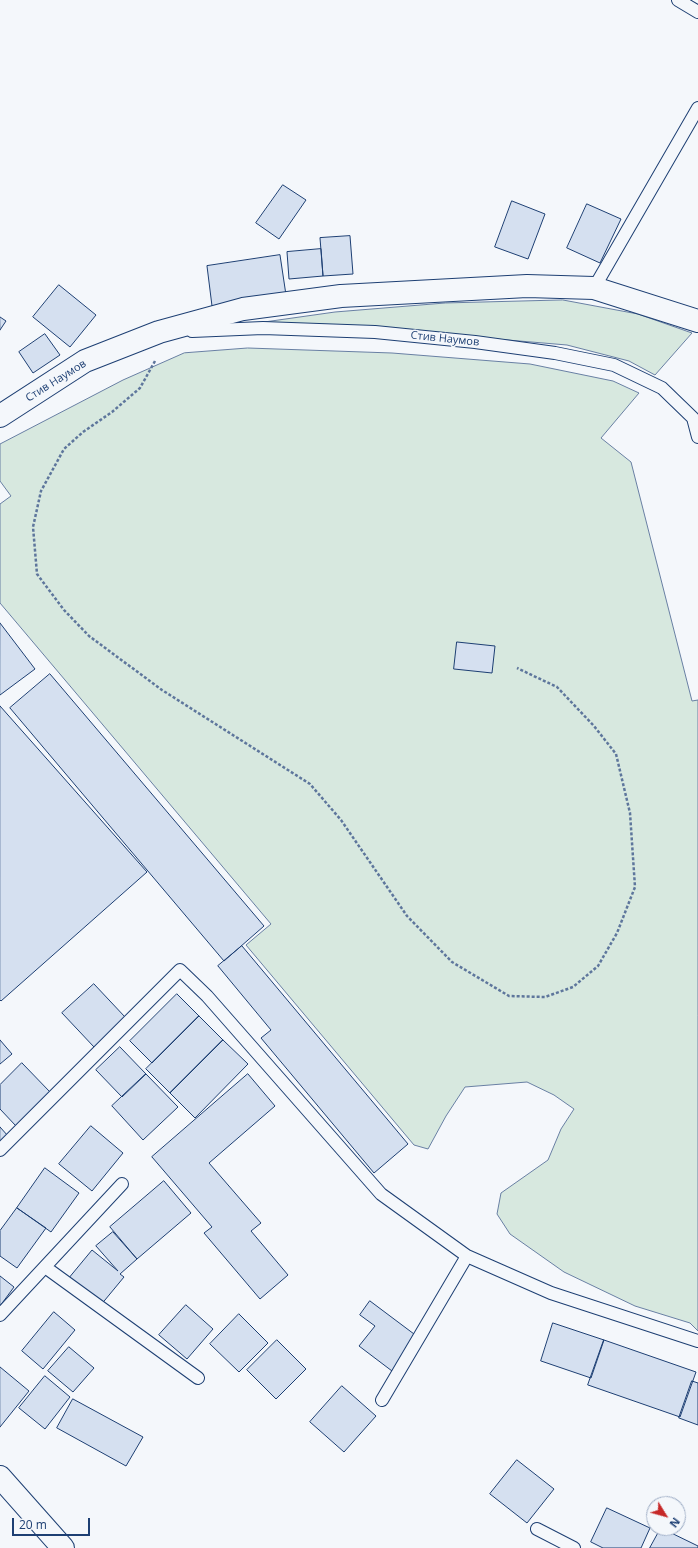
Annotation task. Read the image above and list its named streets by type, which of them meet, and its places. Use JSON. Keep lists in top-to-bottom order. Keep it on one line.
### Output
{"streets":{"street":["Стив Наумов"]},"scale_bar":"20 m","north":"bottom right"}
